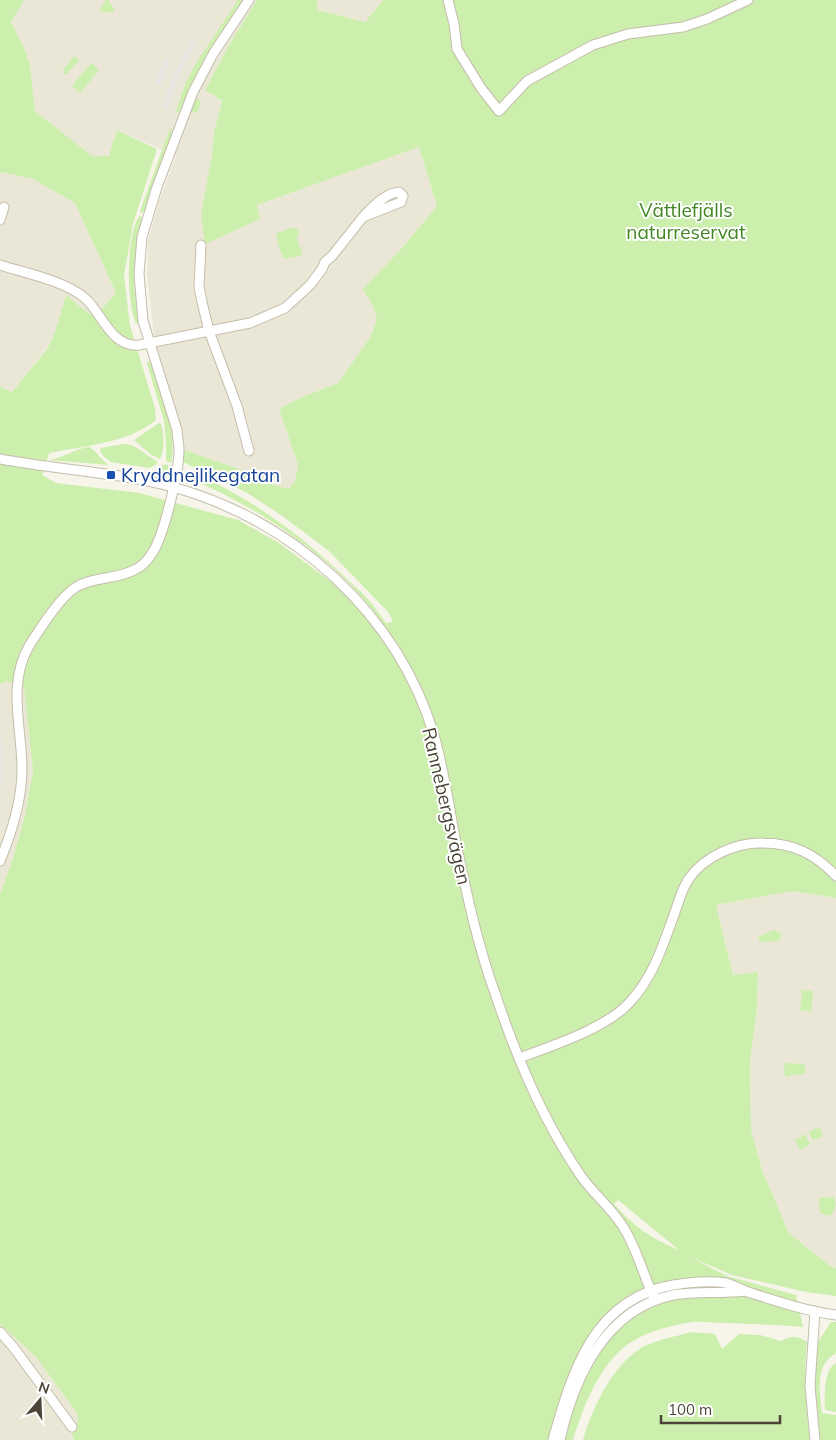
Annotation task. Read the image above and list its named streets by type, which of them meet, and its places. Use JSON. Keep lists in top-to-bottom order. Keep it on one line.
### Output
{"streets":{"street":["Rannebergsvägen"]},"parks":["Vättlefjälls naturreservat"],"places":{"transit":["Kryddnejlikegatan"]},"scale_bar":"100 m","north":"top"}
